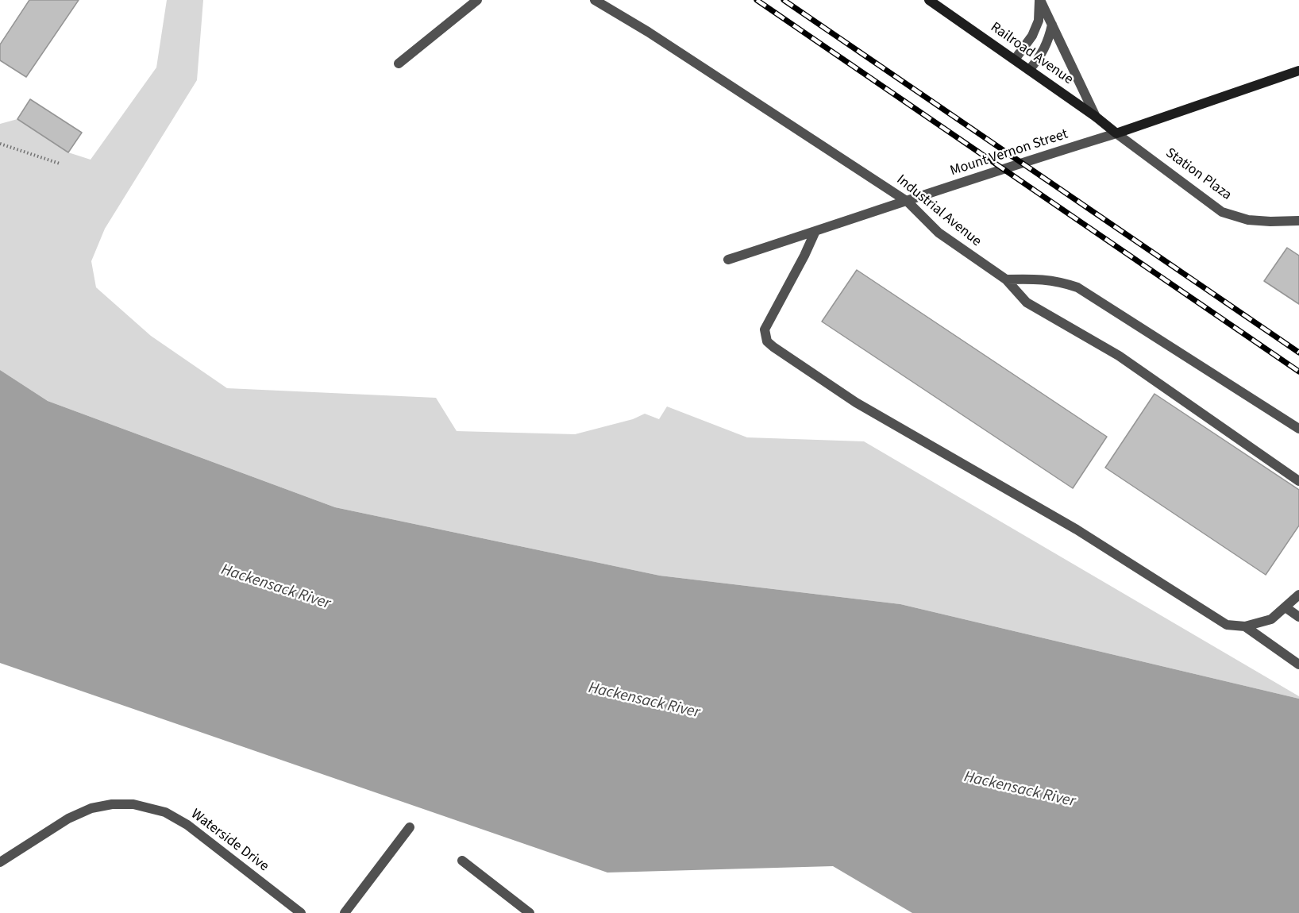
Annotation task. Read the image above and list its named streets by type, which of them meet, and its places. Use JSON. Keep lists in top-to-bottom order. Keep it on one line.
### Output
{"streets":{"main road":["Railroad Avenue","Mount Vernon Street"],"street":["Station Plaza","Industrial Avenue","Waterside Drive"]},"crossings":[["Railroad Avenue","Mount Vernon Street"],["Railroad Avenue","Station Plaza"],["Mount Vernon Street","Station Plaza"],["Mount Vernon Street","Industrial Avenue"]],"water":["Hackensack River"]}
